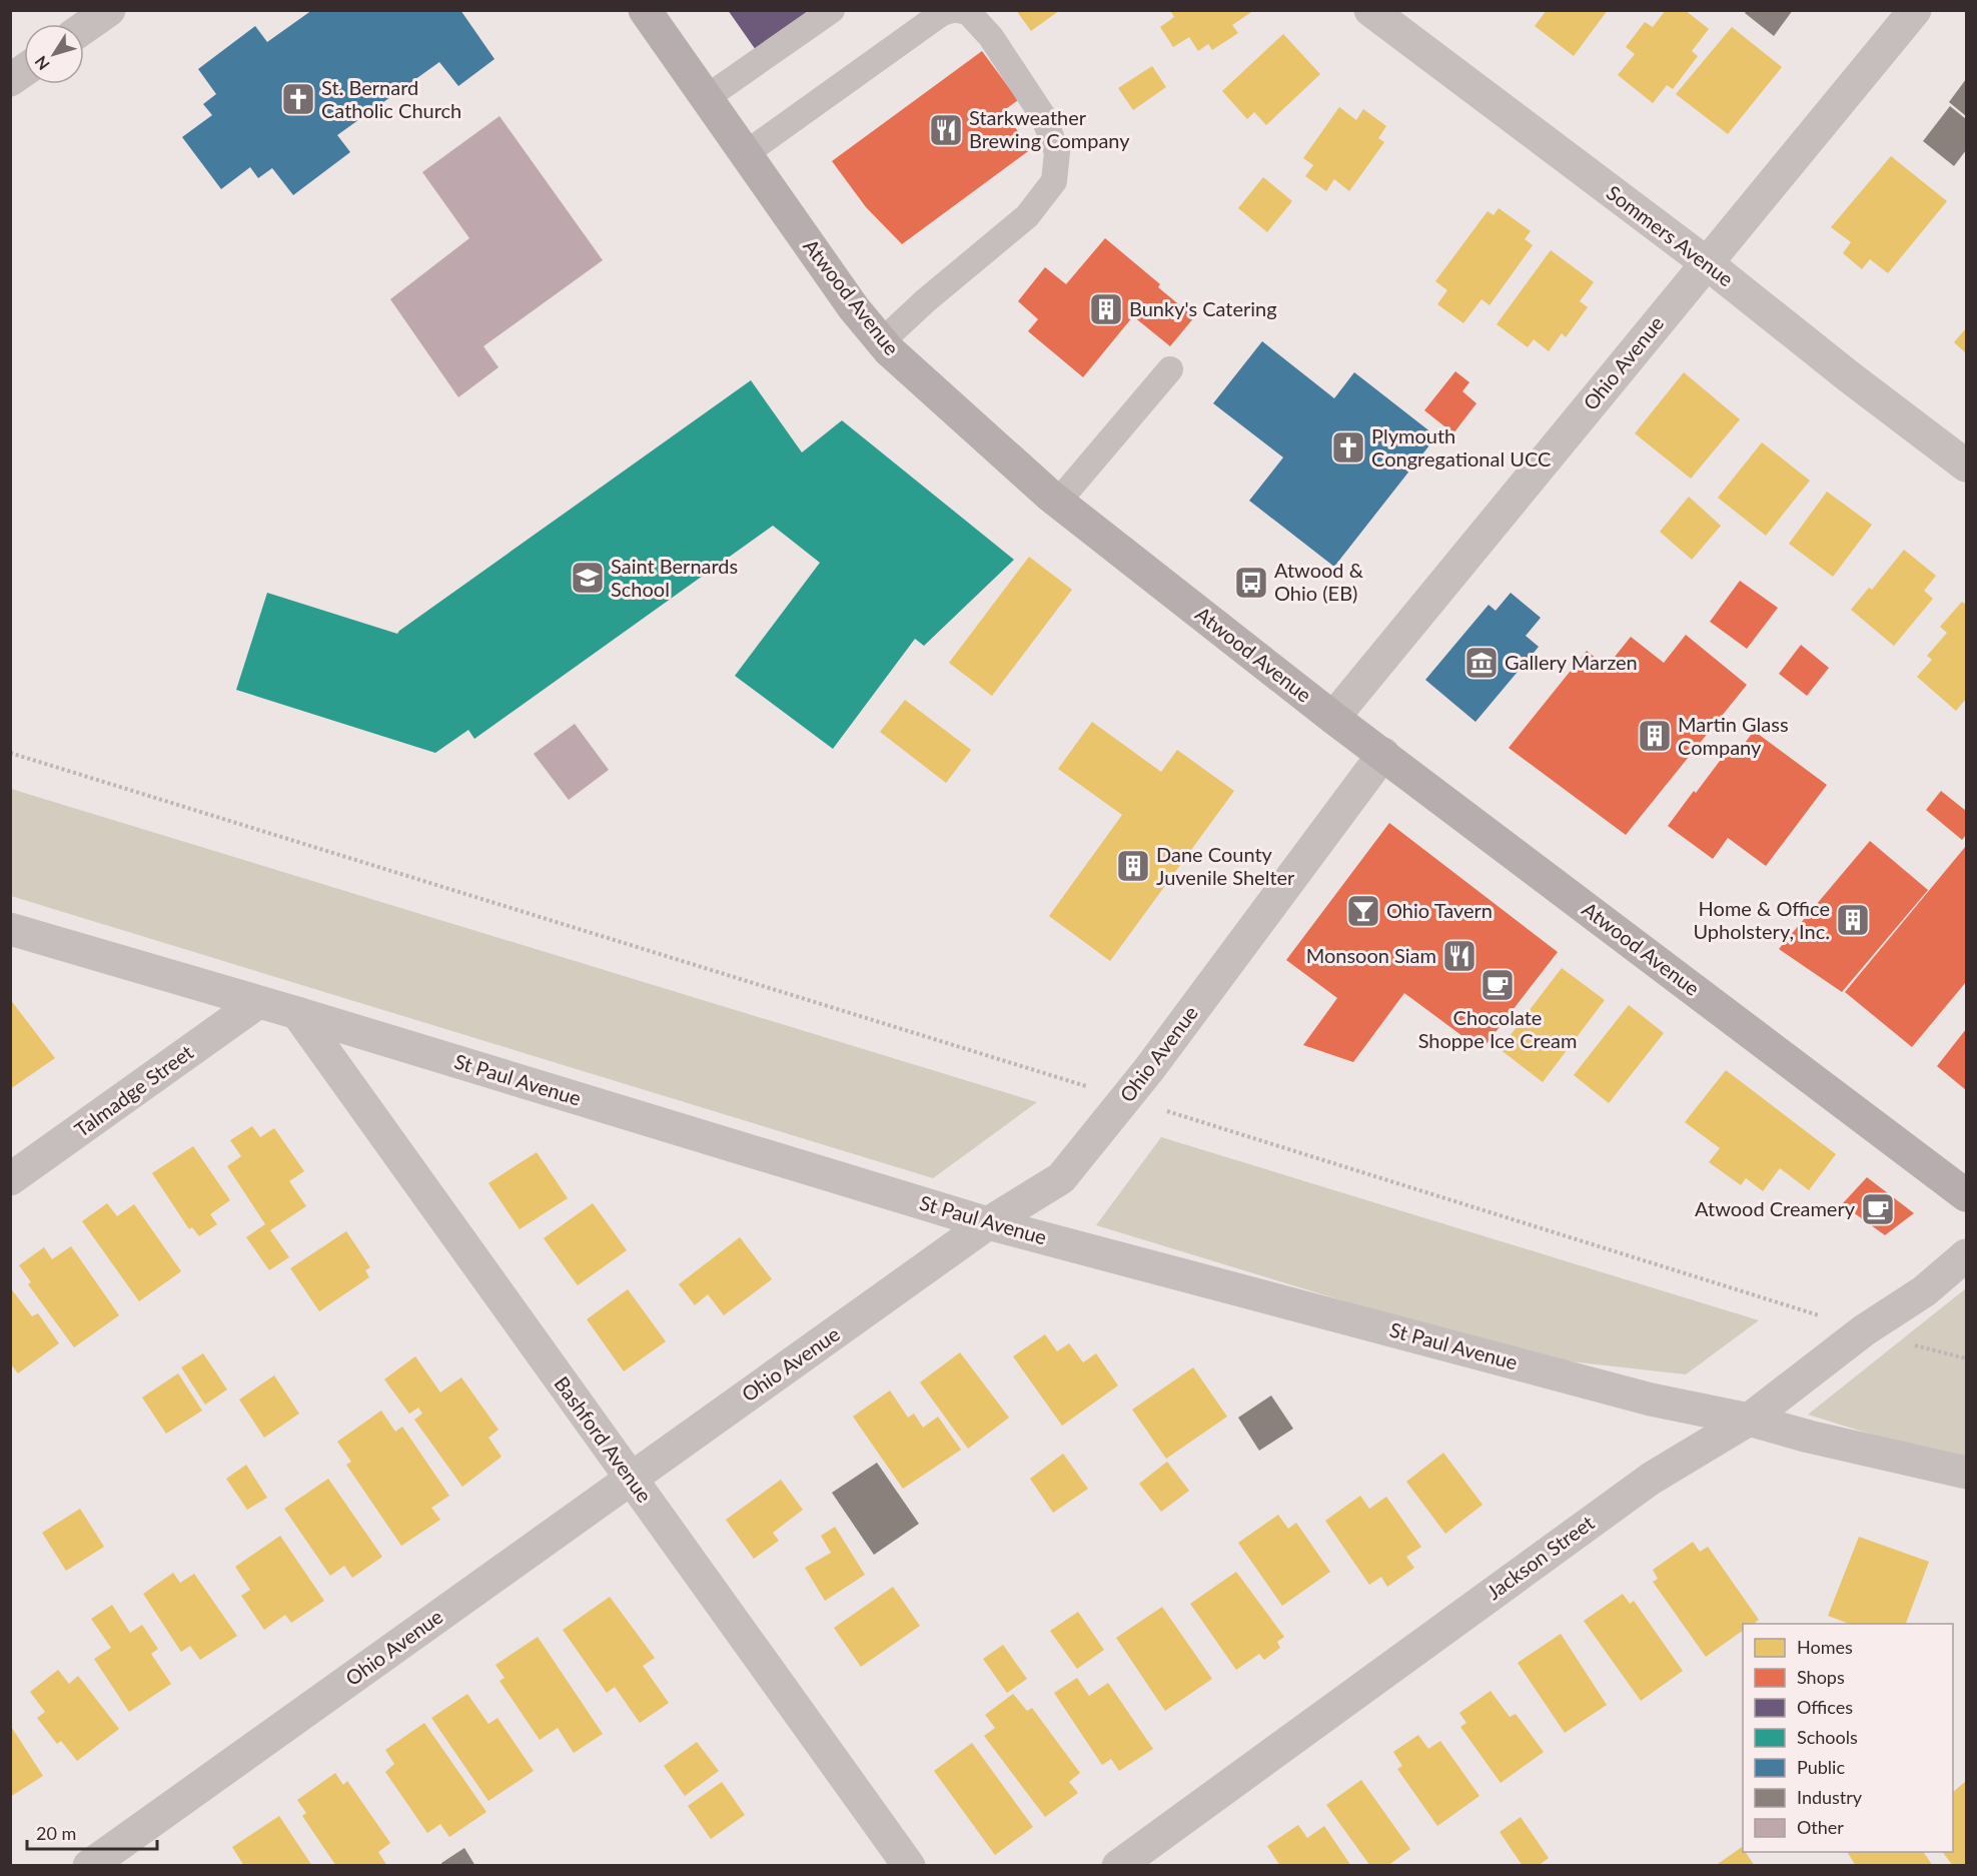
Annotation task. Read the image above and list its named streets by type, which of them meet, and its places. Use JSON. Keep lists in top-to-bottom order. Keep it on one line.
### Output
{"streets":{"street":["Sommers Avenue","Atwood Avenue","Ohio Avenue","St Paul Avenue","Talmadge Street","Bashford Avenue","Jackson Street"]},"crossings":[["Sommers Avenue","Ohio Avenue"],["Atwood Avenue","Ohio Avenue"],["Ohio Avenue","St Paul Avenue"],["Ohio Avenue","Bashford Avenue"],["St Paul Avenue","Talmadge Street"],["St Paul Avenue","Bashford Avenue"],["St Paul Avenue","Jackson Street"]],"places":{"church":["St. Bernard Catholic Church","Plymouth Congregational UCC"],"restaurant":["Starkweather Brewing Company","Monsoon Siam"],"building":["Bunky's Catering","Martin Glass Company","Dane County Juvenile Shelter","Home & Office Upholstery, Inc."],"school or university":["Saint Bernards School"],"bus stop":["Atwood & Ohio (EB)"],"museum":["Gallery Marzen"],"bar":["Ohio Tavern"],"cafe":["Chocolate Shoppe Ice Cream","Atwood Creamery"]},"legend":["Homes","Shops","Offices","Schools","Public","Industry","Other"],"scale_bar":"20 m","north":"bottom left"}
